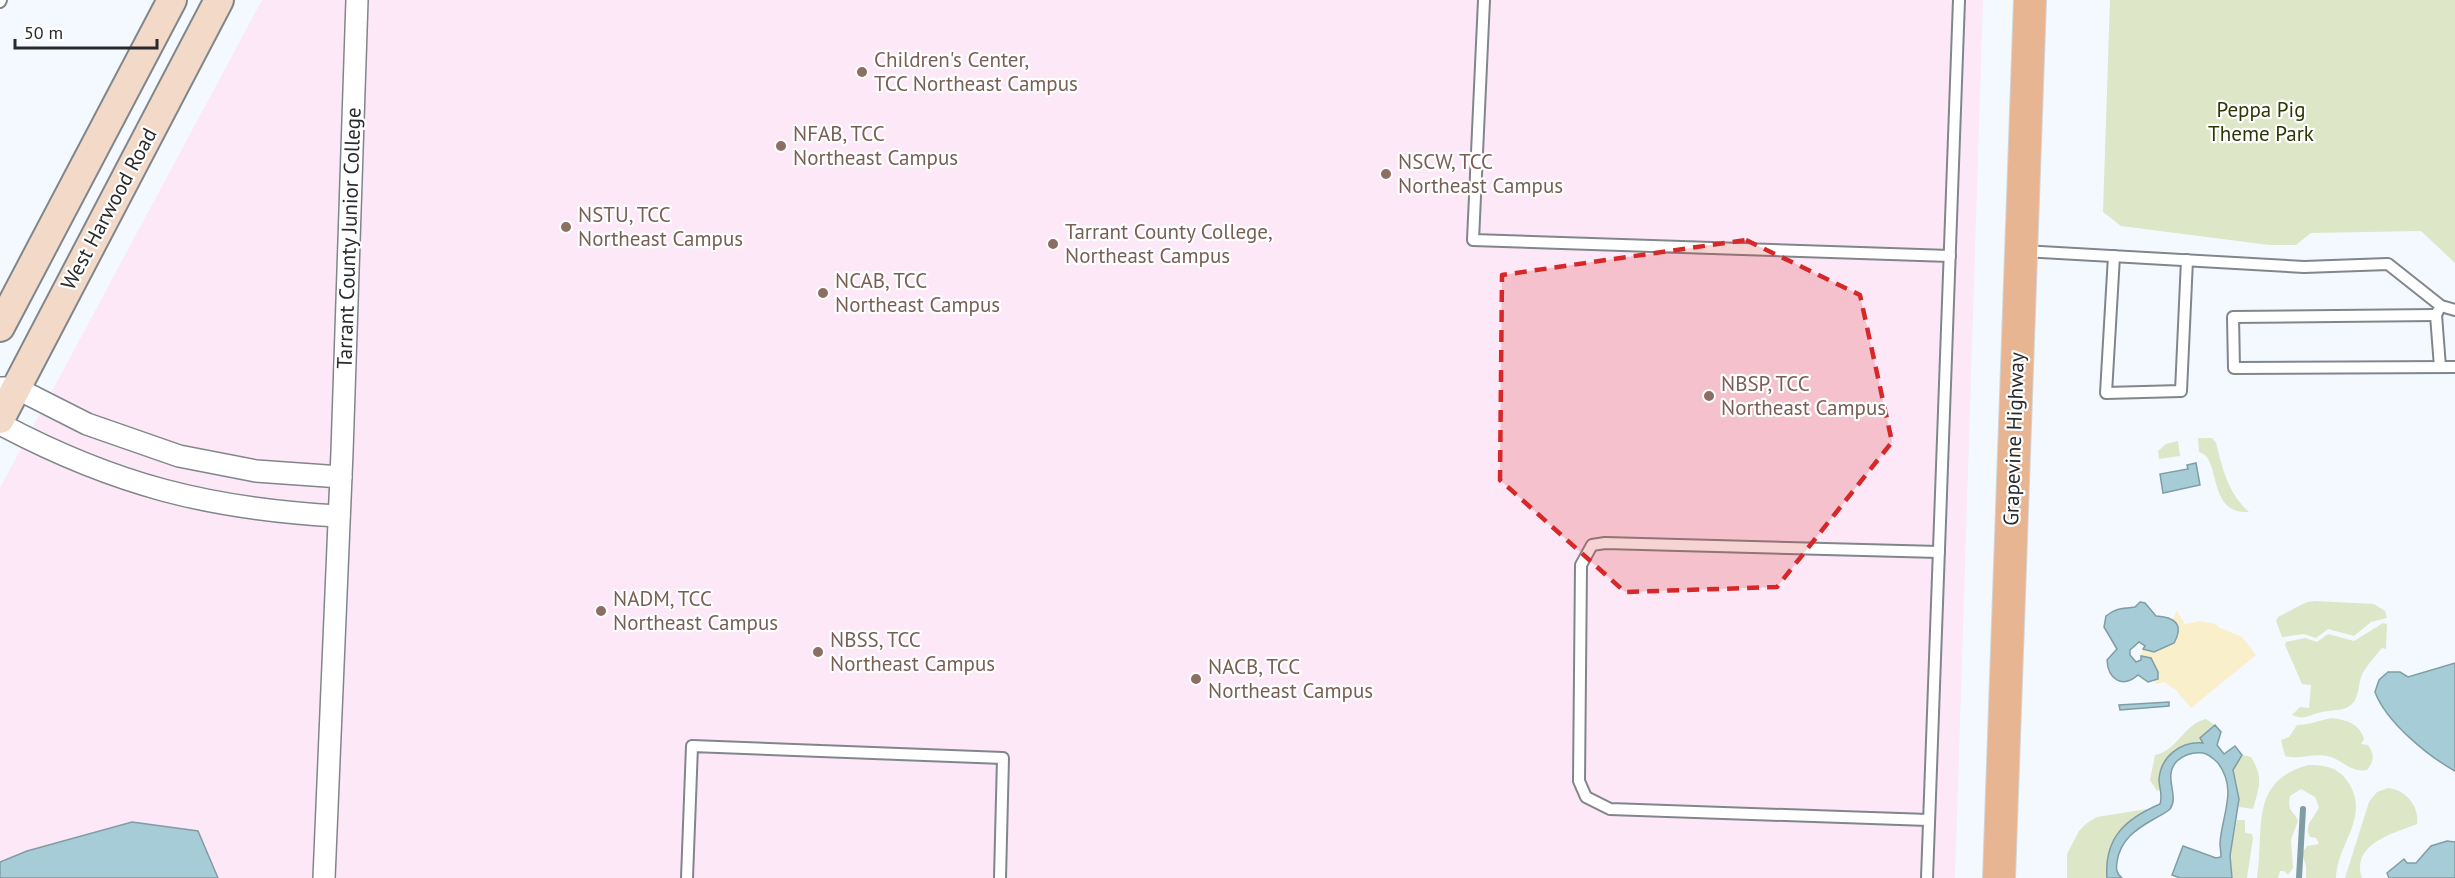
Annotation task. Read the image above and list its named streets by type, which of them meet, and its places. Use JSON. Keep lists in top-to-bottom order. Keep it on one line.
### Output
{"streets":{"main road":["West Harwood Road","Grapevine Highway"],"street":["Tarrant County Junior College"]},"parks":["Peppa Pig Theme Park"],"places":["Children's Center, TCC Northeast Campus","NFAB, TCC Northeast Campus","NSCW, TCC Northeast Campus","NSTU, TCC Northeast Campus","Tarrant County College, Northeast Campus","NCAB, TCC Northeast Campus","NBSP, TCC Northeast Campus","NADM, TCC Northeast Campus","NBSS, TCC Northeast Campus","NACB, TCC Northeast Campus"],"scale_bar":"50 m"}
